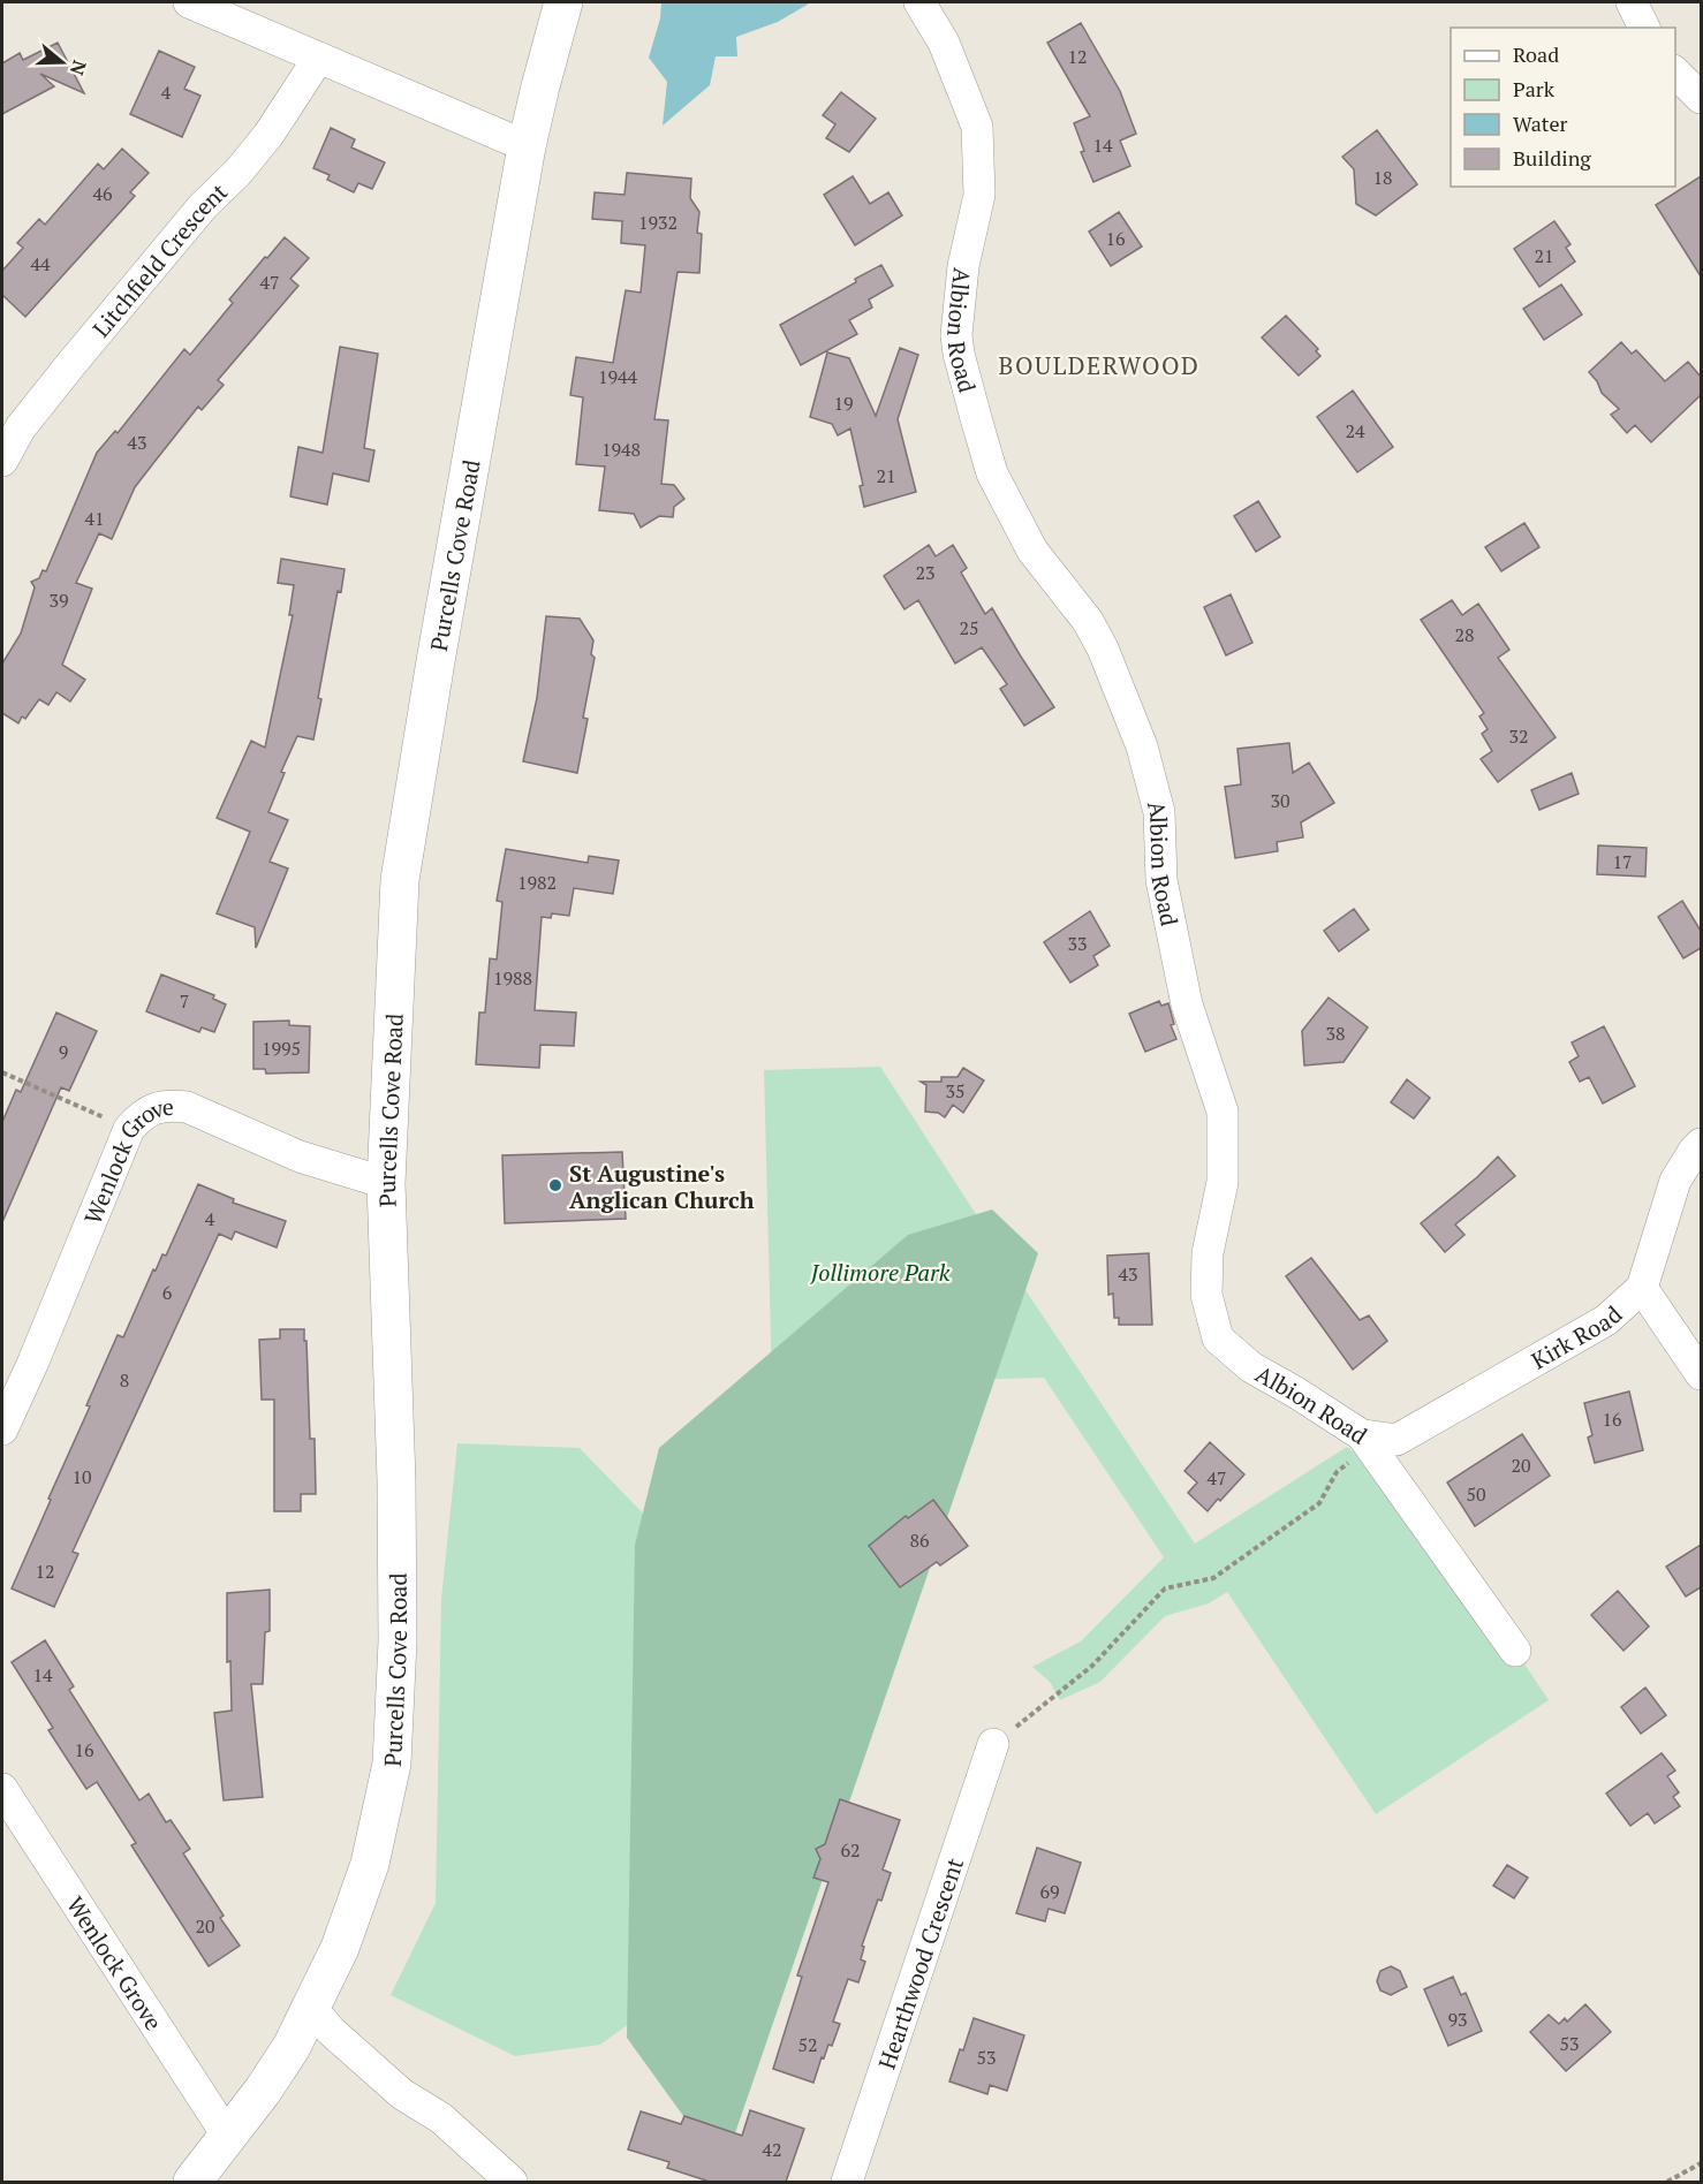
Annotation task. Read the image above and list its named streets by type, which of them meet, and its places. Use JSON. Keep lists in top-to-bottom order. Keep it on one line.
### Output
{"streets":{"main road":["Purcells Cove Road"],"street":["Litchfield Crescent","Albion Road","Wenlock Grove","Kirk Road","Hearthwood Crescent"]},"crossings":[["Albion Road","Kirk Road"],["Purcells Cove Road","Wenlock Grove"]],"districts":["BOULDERWOOD"],"parks":["Jollimore Park"],"places":["St Augustine's Anglican Church"],"house_numbers":["12","4","14","18","46","1932","16","21","44","47","1944","19","24","43","1948","21","41","23","39","25","28","32","30","17","1982","33","1988","7","38","1995","9","35","4","43","6","8","16","20","10","47","50","86","12","14","16","62","69","20","93","53","52","53","42"],"legend":["Road","Park","Water","Building"],"north":"right"}
